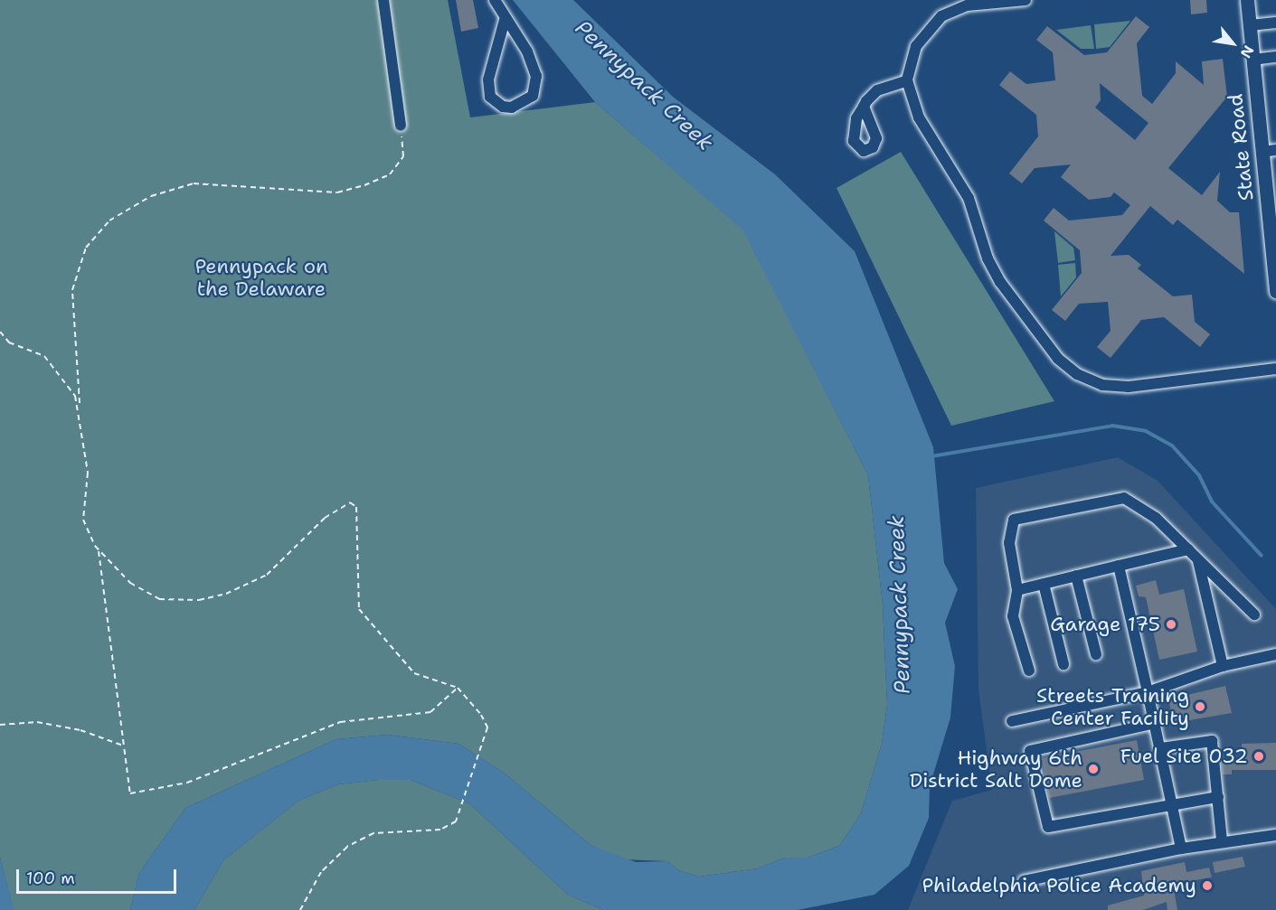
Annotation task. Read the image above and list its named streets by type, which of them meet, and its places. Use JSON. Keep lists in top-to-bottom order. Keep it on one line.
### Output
{"streets":{"main road":["State Road"]},"water":["Pennypack Creek"],"parks":["Pennypack on the Delaware"],"places":["Garage 175","Streets Training Center Facility","Fuel Site 032","Highway 6th District Salt Dome","Philadelphia Police Academy"],"scale_bar":"100 m","north":"bottom right"}
